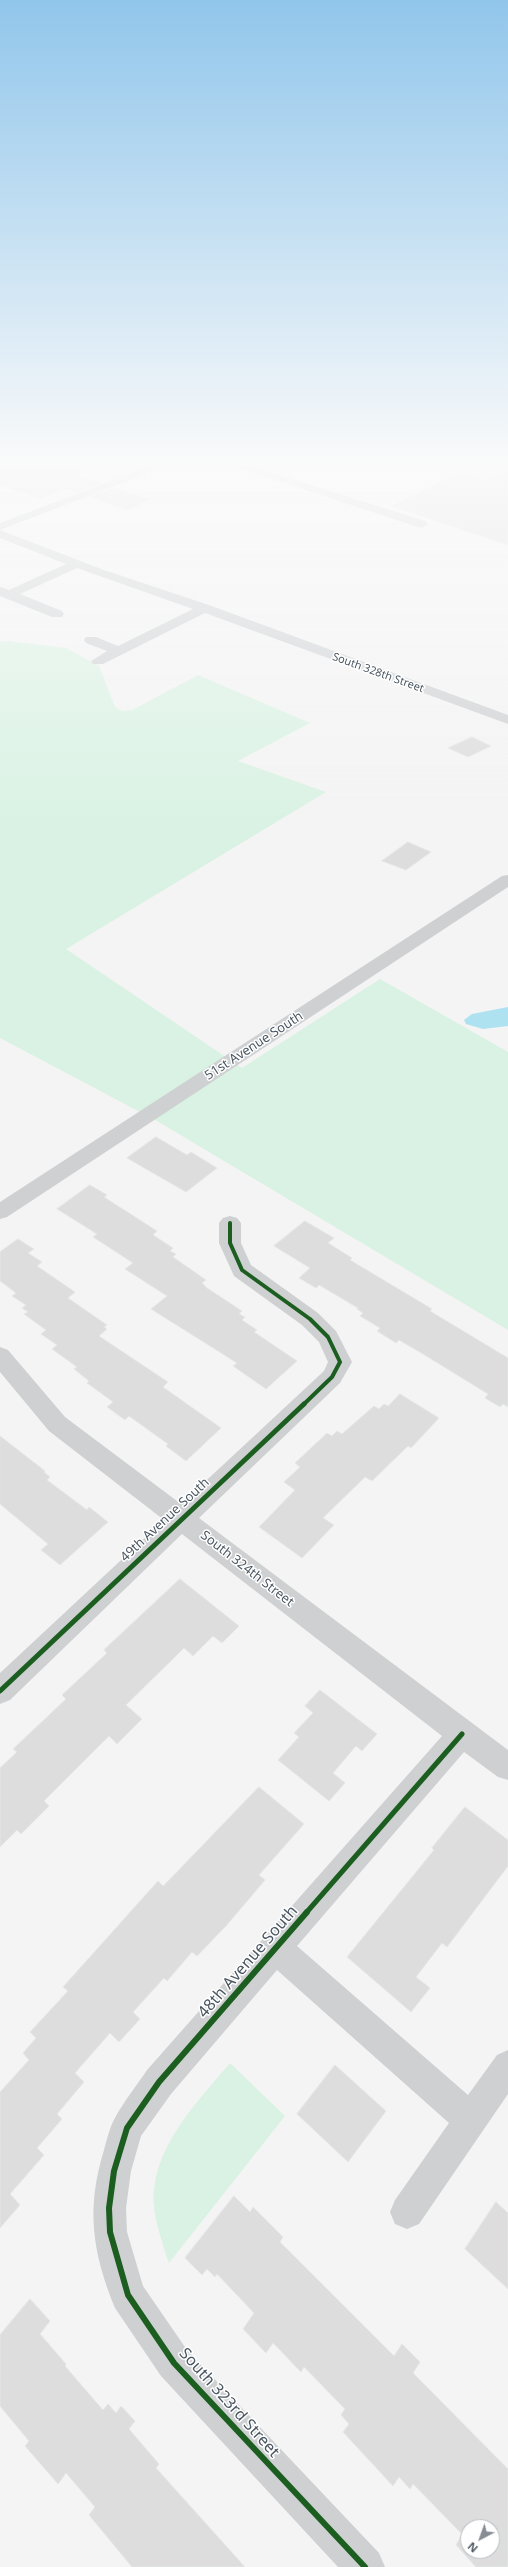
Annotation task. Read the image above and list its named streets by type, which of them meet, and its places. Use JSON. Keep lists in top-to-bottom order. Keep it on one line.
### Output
{"streets":{"street":["South 328th Street","51st Avenue South","49th Avenue South","South 324th Street","48th Avenue South","South 323rd Street"]},"crossings":[["49th Avenue South","South 324th Street"],["South 324th Street","48th Avenue South"],["48th Avenue South","South 323rd Street"]],"north":"bottom left"}
